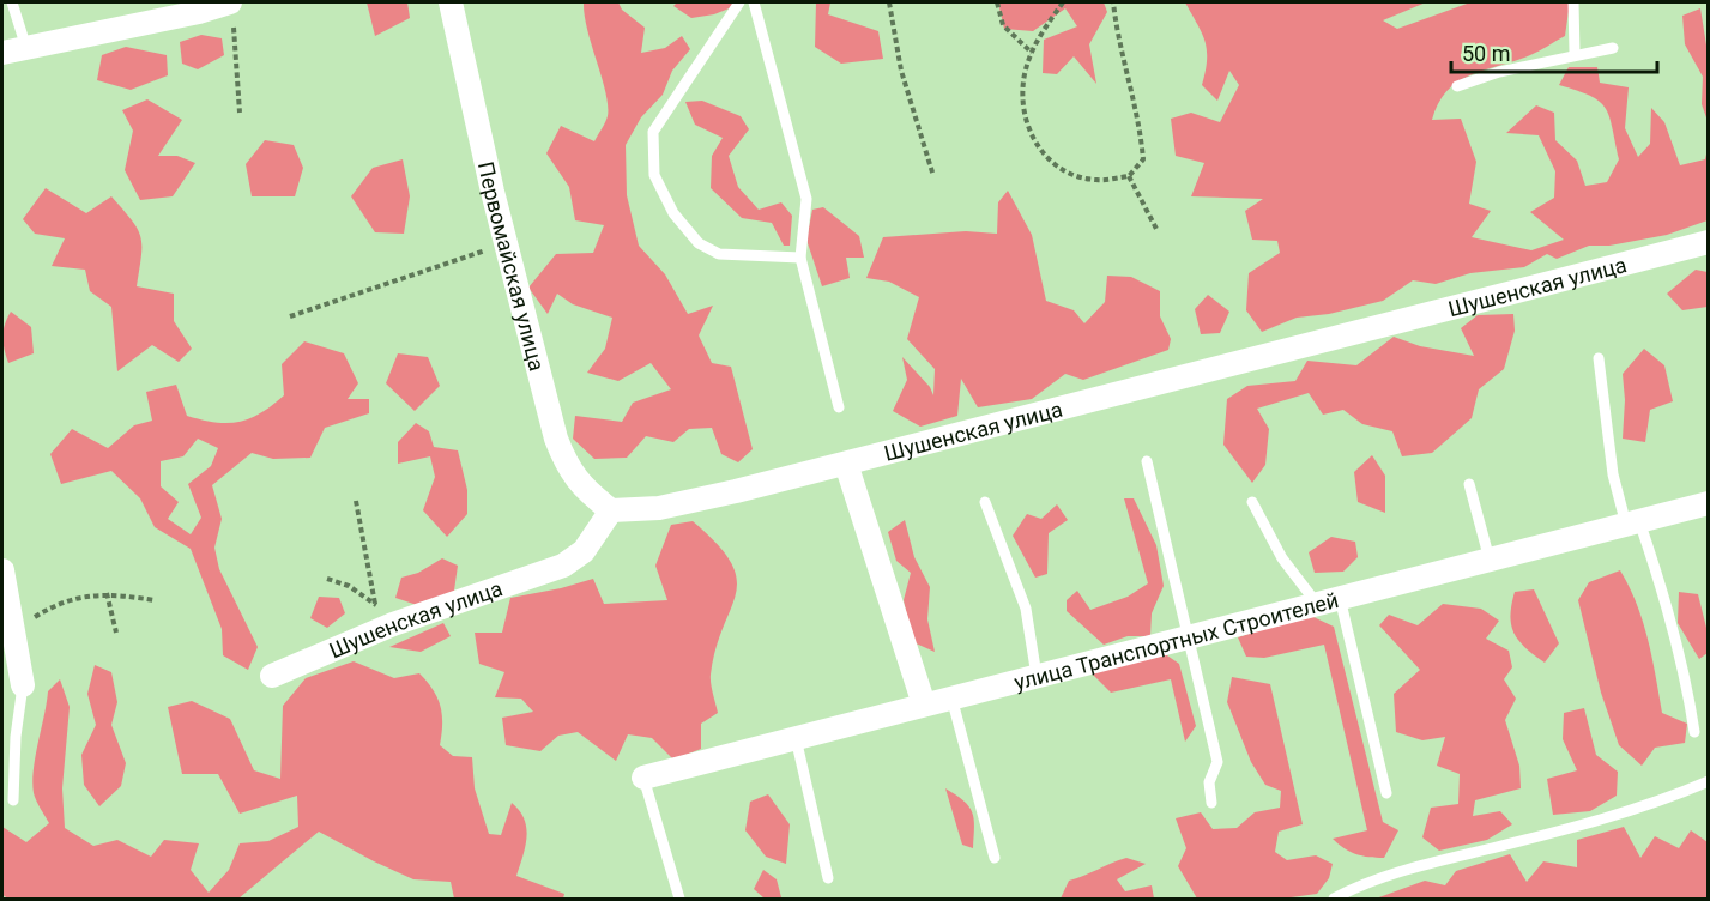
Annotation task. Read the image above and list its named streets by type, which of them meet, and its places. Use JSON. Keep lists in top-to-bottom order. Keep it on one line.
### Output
{"streets":{"street":["Первомайская улица","Шушенская улица","улица Транспортных Строителей"]},"crossings":[["Первомайская улица","Шушенская улица"]],"scale_bar":"50 m"}
